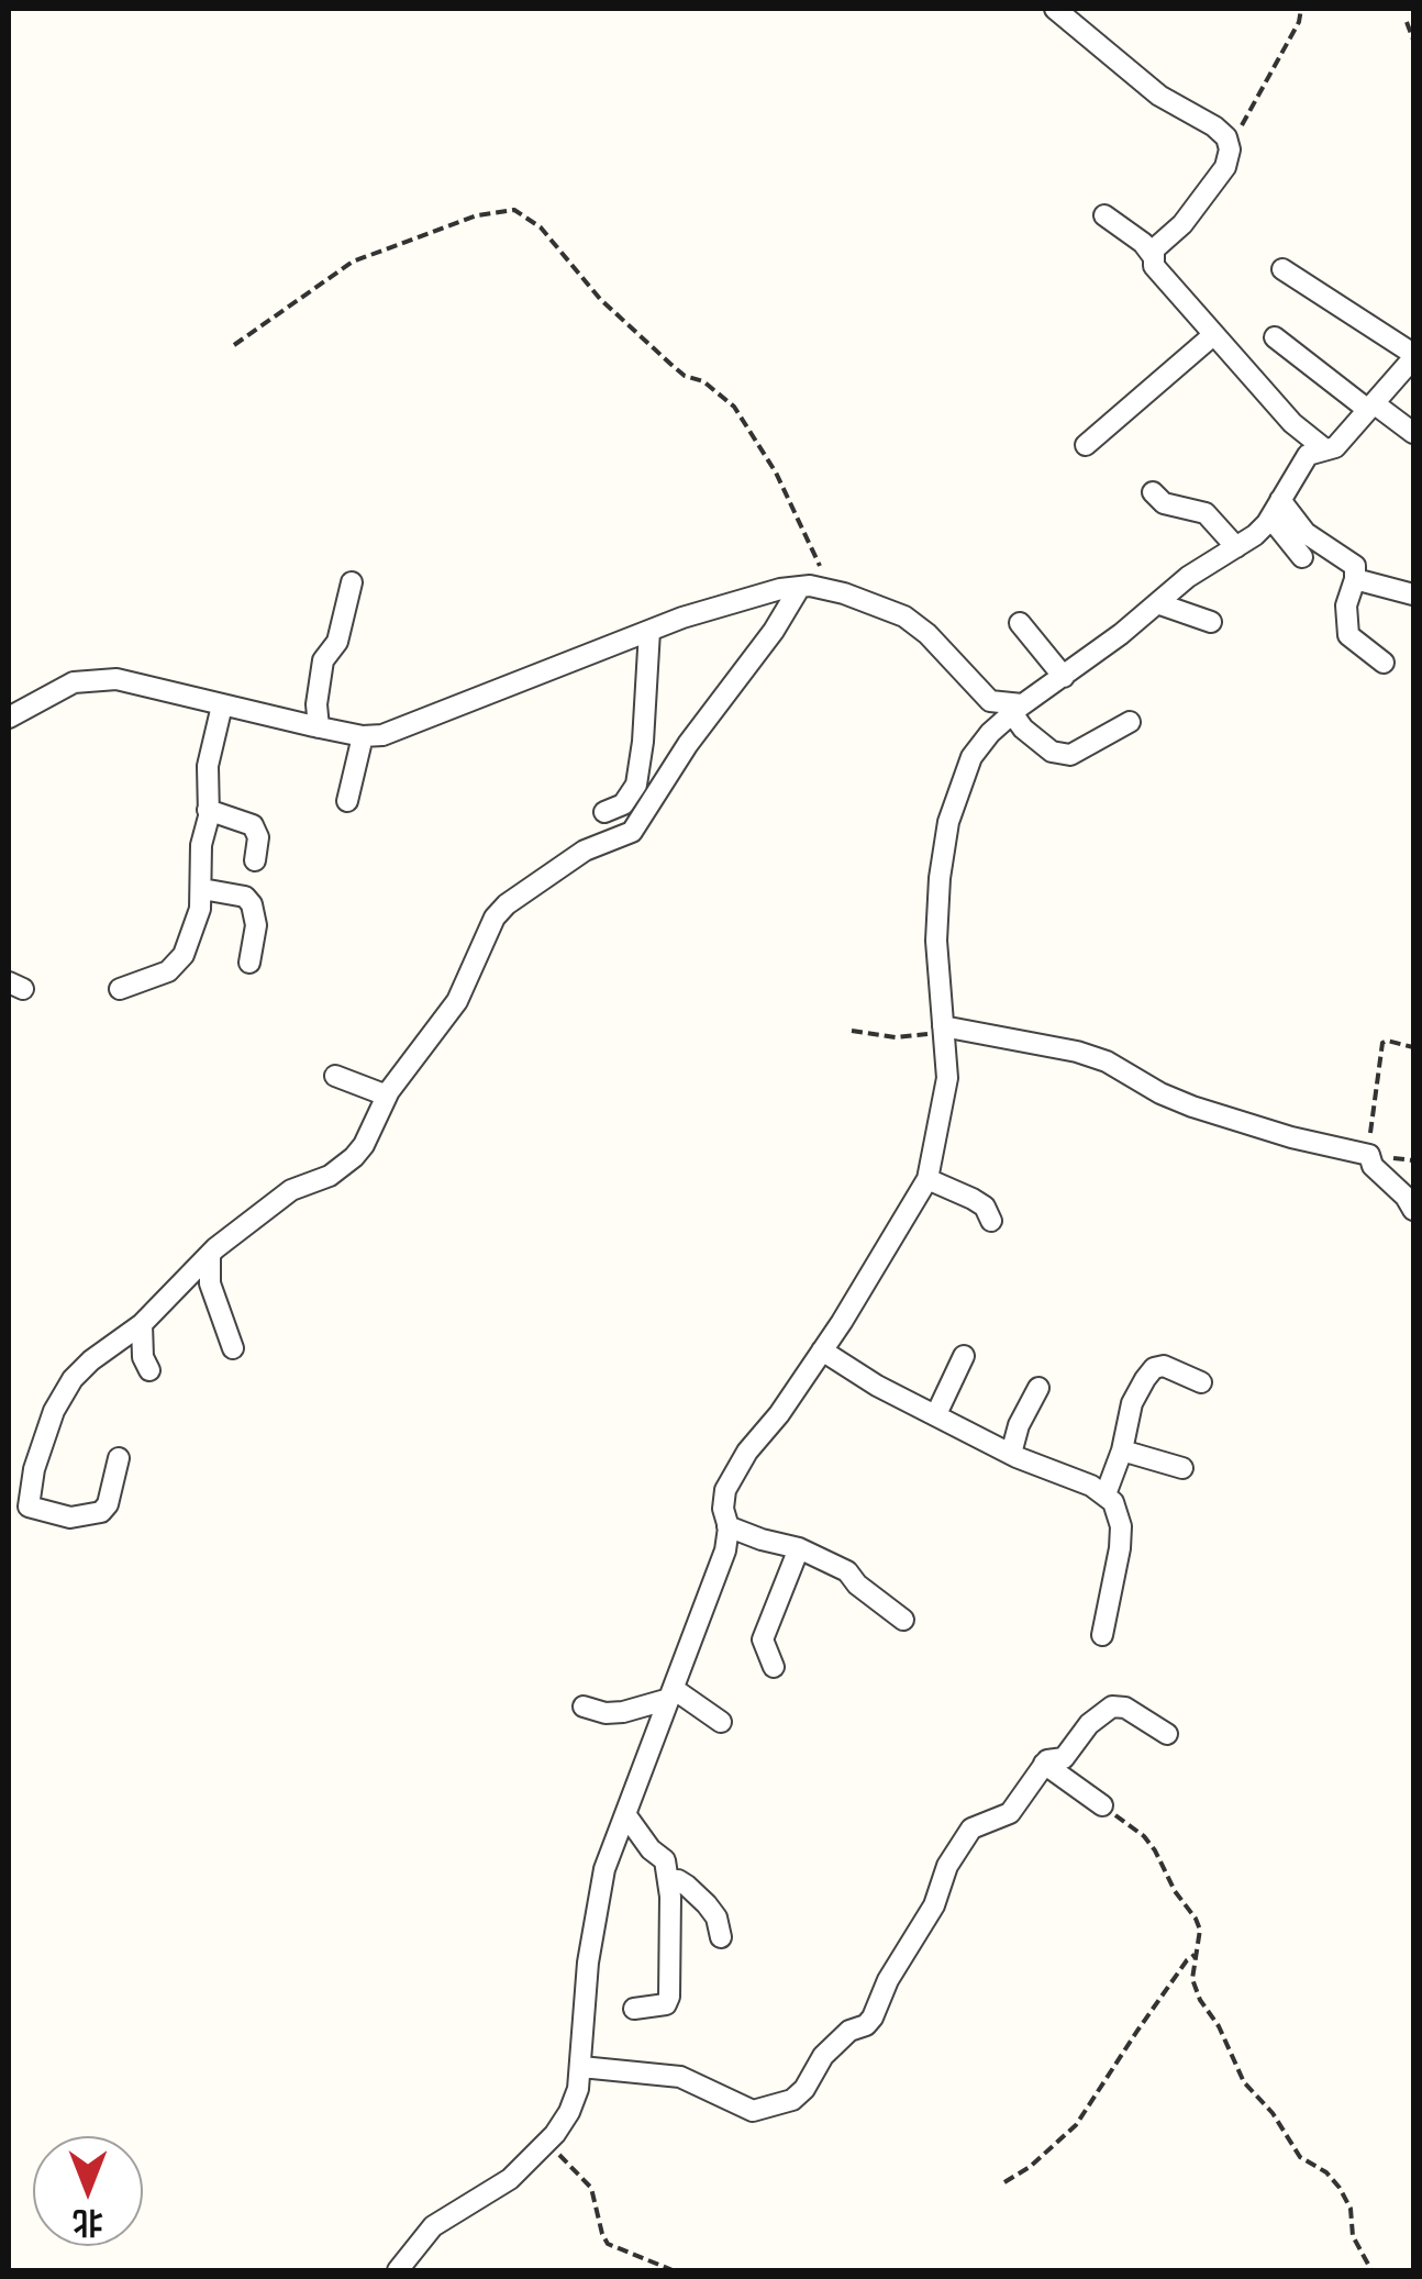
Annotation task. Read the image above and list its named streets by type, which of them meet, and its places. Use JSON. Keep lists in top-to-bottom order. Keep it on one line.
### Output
{"north":"bottom"}
